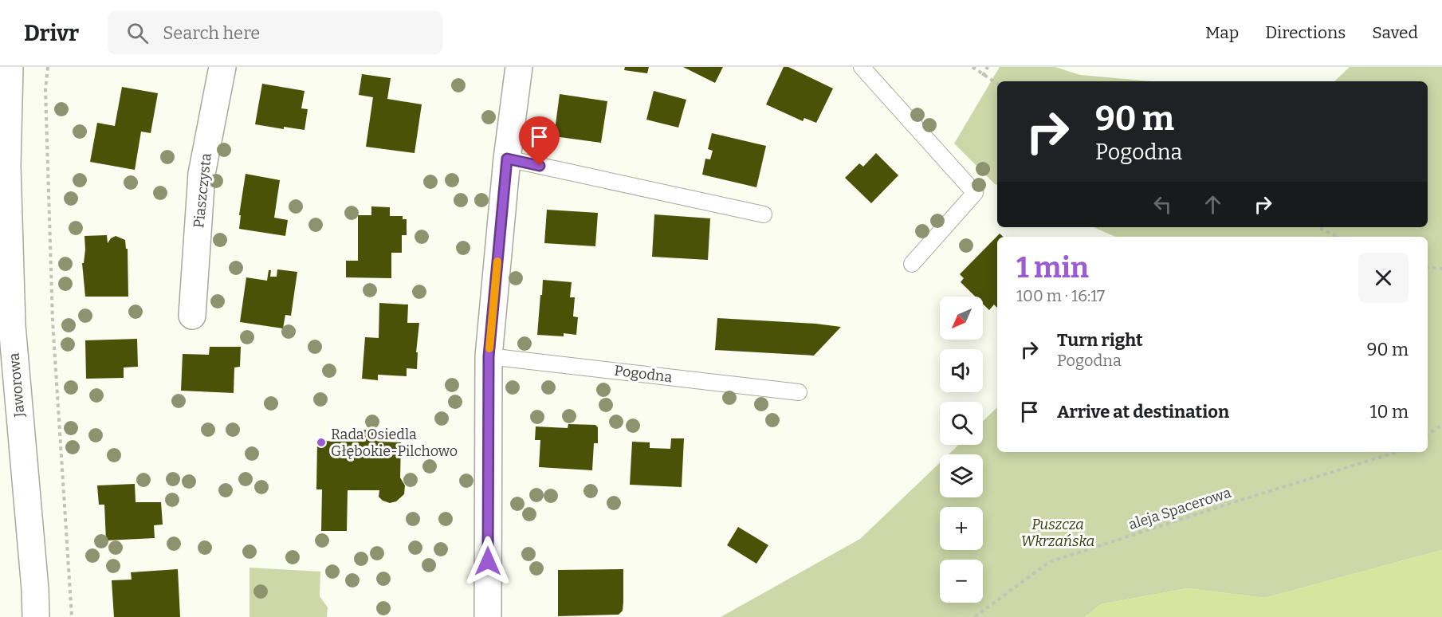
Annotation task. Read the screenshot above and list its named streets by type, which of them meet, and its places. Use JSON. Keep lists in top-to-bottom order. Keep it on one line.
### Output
{"streets":{"street":["Piaszczysta","Jaworowa"],"lane":["Pogodna"],"path":["aleja Spacerowa"]},"parks":["Puszcza Wkrzańska"],"places":["Rada Osiedla Głębokie-Pilchowo"],"north":"bottom left","page":{"header":"Drivr","search":"Search here","nav":["Map","Directions","Saved"],"turn":["90 m","Pogodna"],"heading":["1 min","100 m · 16:17"],"map_buttons":["+","−"],"list":[{"name":"Turn right","note":"Pogodna","value":"90 m"},{"name":"Arrive at destination","value":"10 m"}]}}
